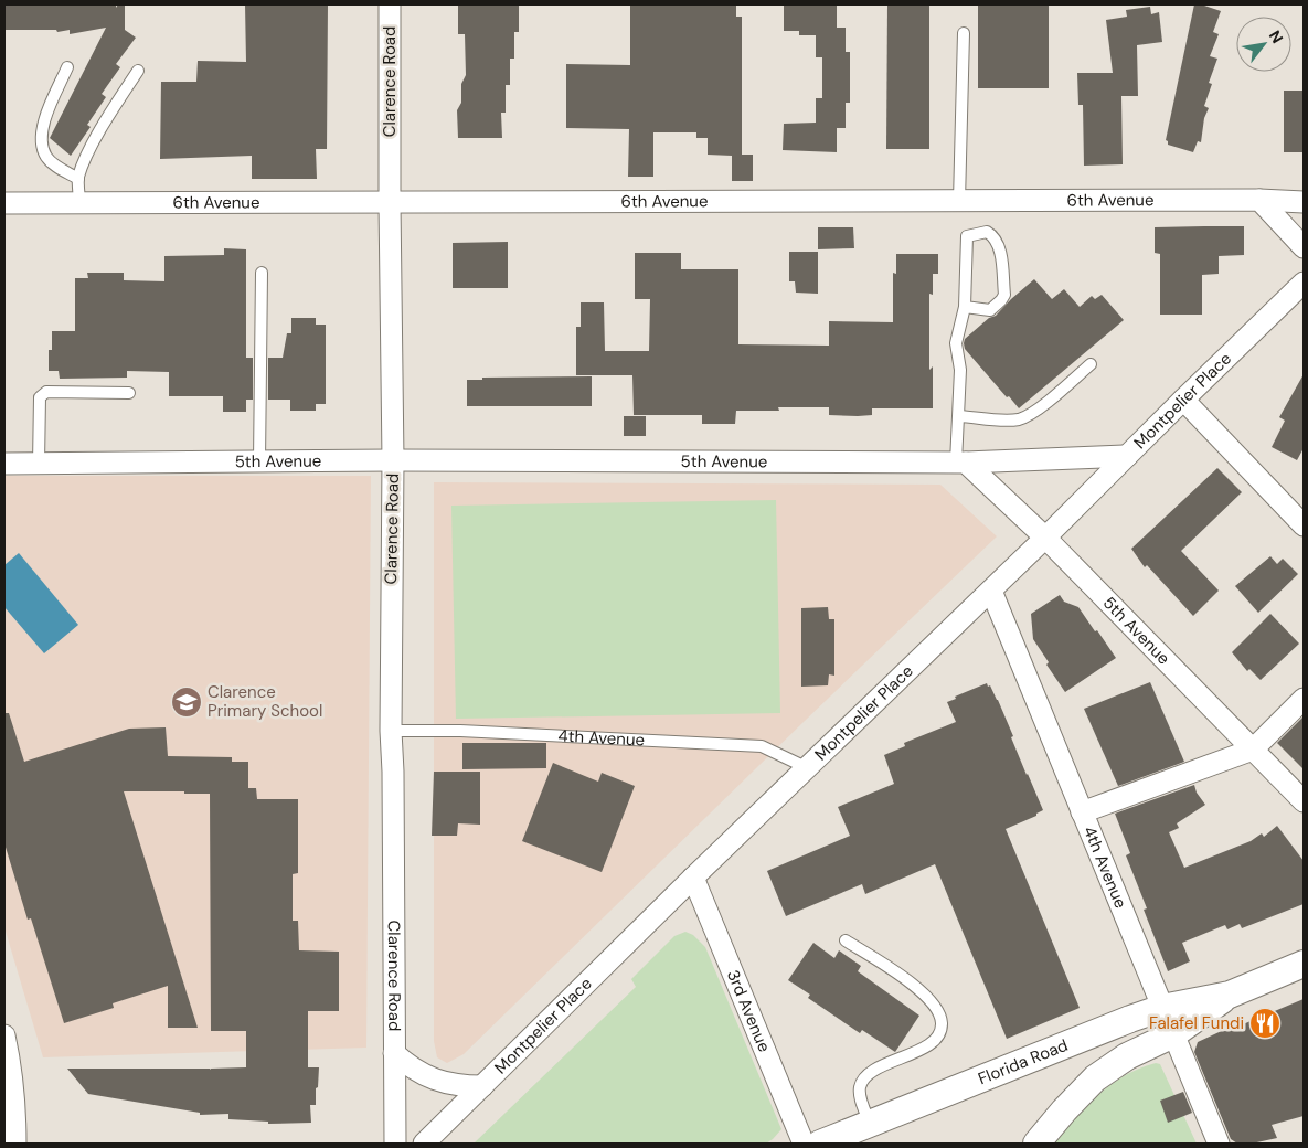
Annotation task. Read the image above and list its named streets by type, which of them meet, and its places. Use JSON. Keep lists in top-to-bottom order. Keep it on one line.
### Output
{"streets":{"street":["Clarence Road","6th Avenue","Montpelier Place","5th Avenue","4th Avenue","3rd Avenue","Florida Road"]},"crossings":[["Clarence Road","6th Avenue"],["Clarence Road","Montpelier Place"],["Clarence Road","5th Avenue"],["Clarence Road","4th Avenue"],["Montpelier Place","5th Avenue"],["Montpelier Place","4th Avenue"],["Montpelier Place","3rd Avenue"],["4th Avenue","Florida Road"]],"places":{"school or university":["Clarence Primary School"],"restaurant":["Falafel Fundi"]},"north":"top right"}
